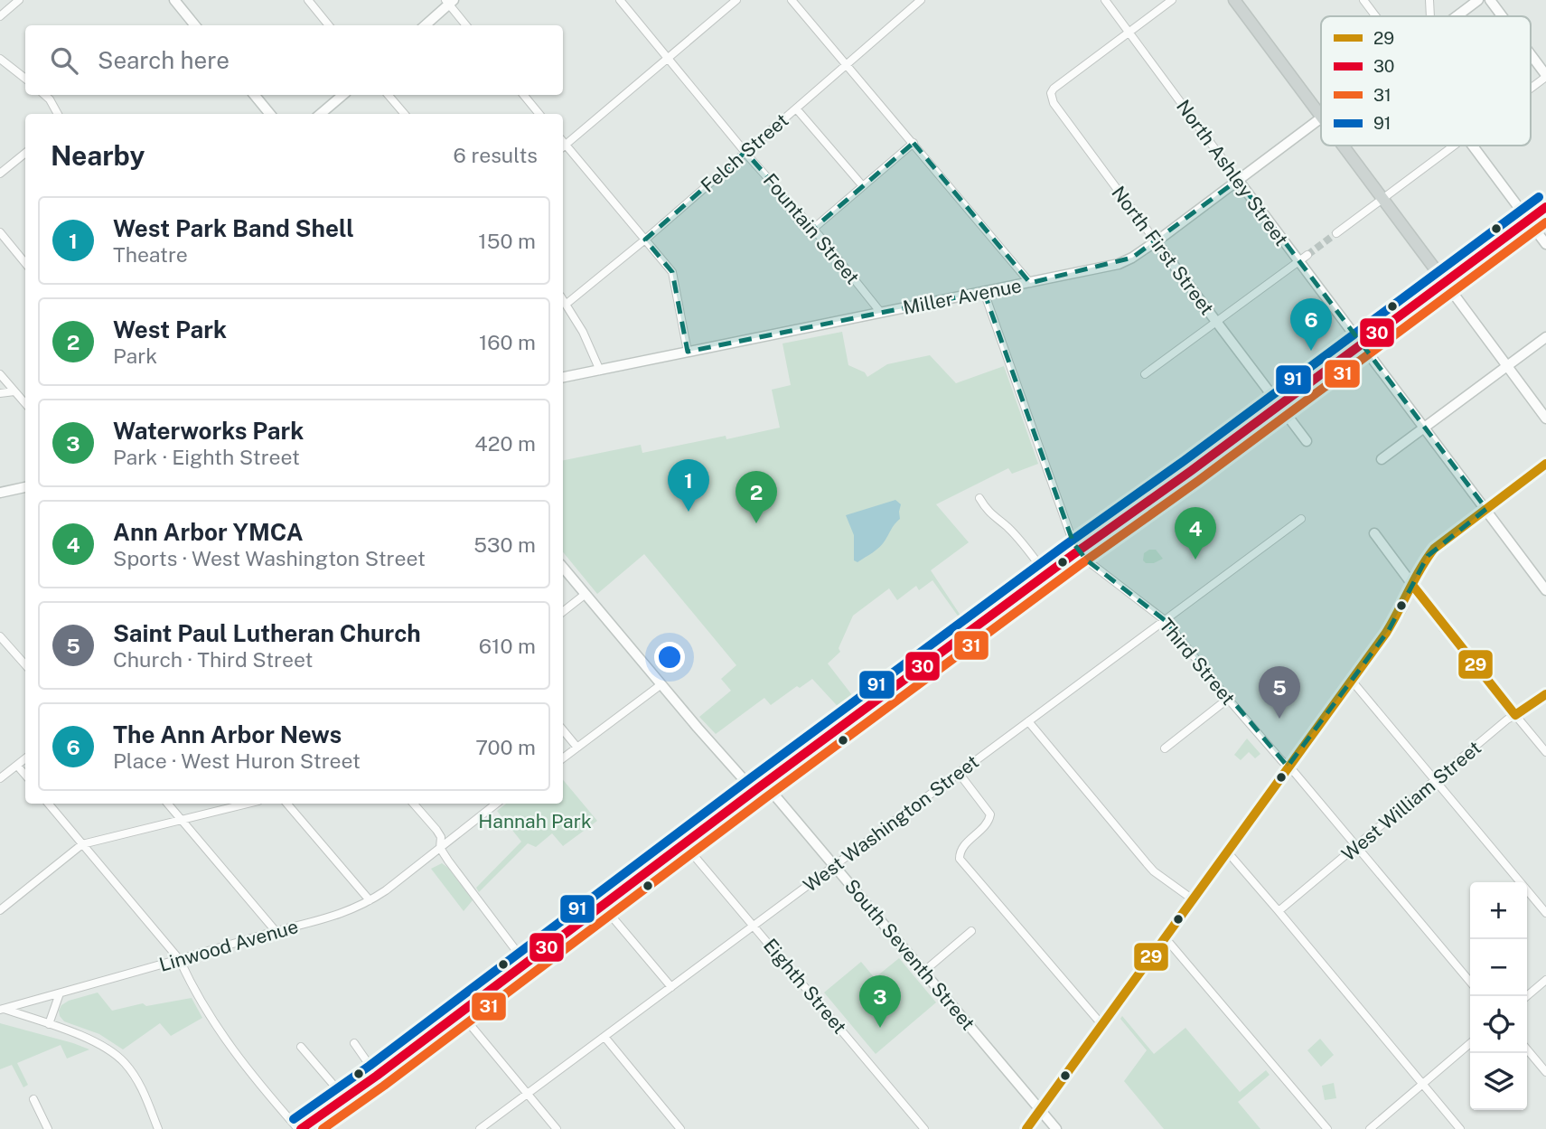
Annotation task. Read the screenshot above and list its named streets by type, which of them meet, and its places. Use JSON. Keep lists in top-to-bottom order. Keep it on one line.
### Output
{"streets":{"street":["Felch Street","North Ashley Street","Fountain Street","North First Street","Miller Avenue","Third Street","West William Street","West Washington Street","Linwood Avenue","South Seventh Street","Eighth Street"]},"crossings":[["Felch Street","Fountain Street"],["North Ashley Street","North First Street"],["North Ashley Street","Miller Avenue"],["Fountain Street","Miller Avenue"],["North First Street","Miller Avenue"],["Third Street","West William Street"],["Third Street","West Washington Street"],["West Washington Street","South Seventh Street"],["West Washington Street","Eighth Street"]],"parks":["Hannah Park"],"lines":["transit line 91","transit line 30","transit line 31","transit line 29"],"legend":["29","30","31","91"],"page":{"search":"Search here","heading":["Nearby","6 results"],"list":[{"mark":"1","name":"West Park Band Shell","note":"Theatre","value":"150 m"},{"mark":"2","name":"West Park","note":"Park","value":"160 m"},{"mark":"3","name":"Waterworks Park","note":"Park · Eighth Street","value":"420 m"},{"mark":"4","name":"Ann Arbor YMCA","note":"Sports · West Washington Street","value":"530 m"},{"mark":"5","name":"Saint Paul Lutheran Church","note":"Church · Third Street","value":"610 m"},{"mark":"6","name":"The Ann Arbor News","note":"Place · West Huron Street","value":"700 m"}],"pins":["6","1","2","4","5","3"],"map_buttons":["+","−"]}}
